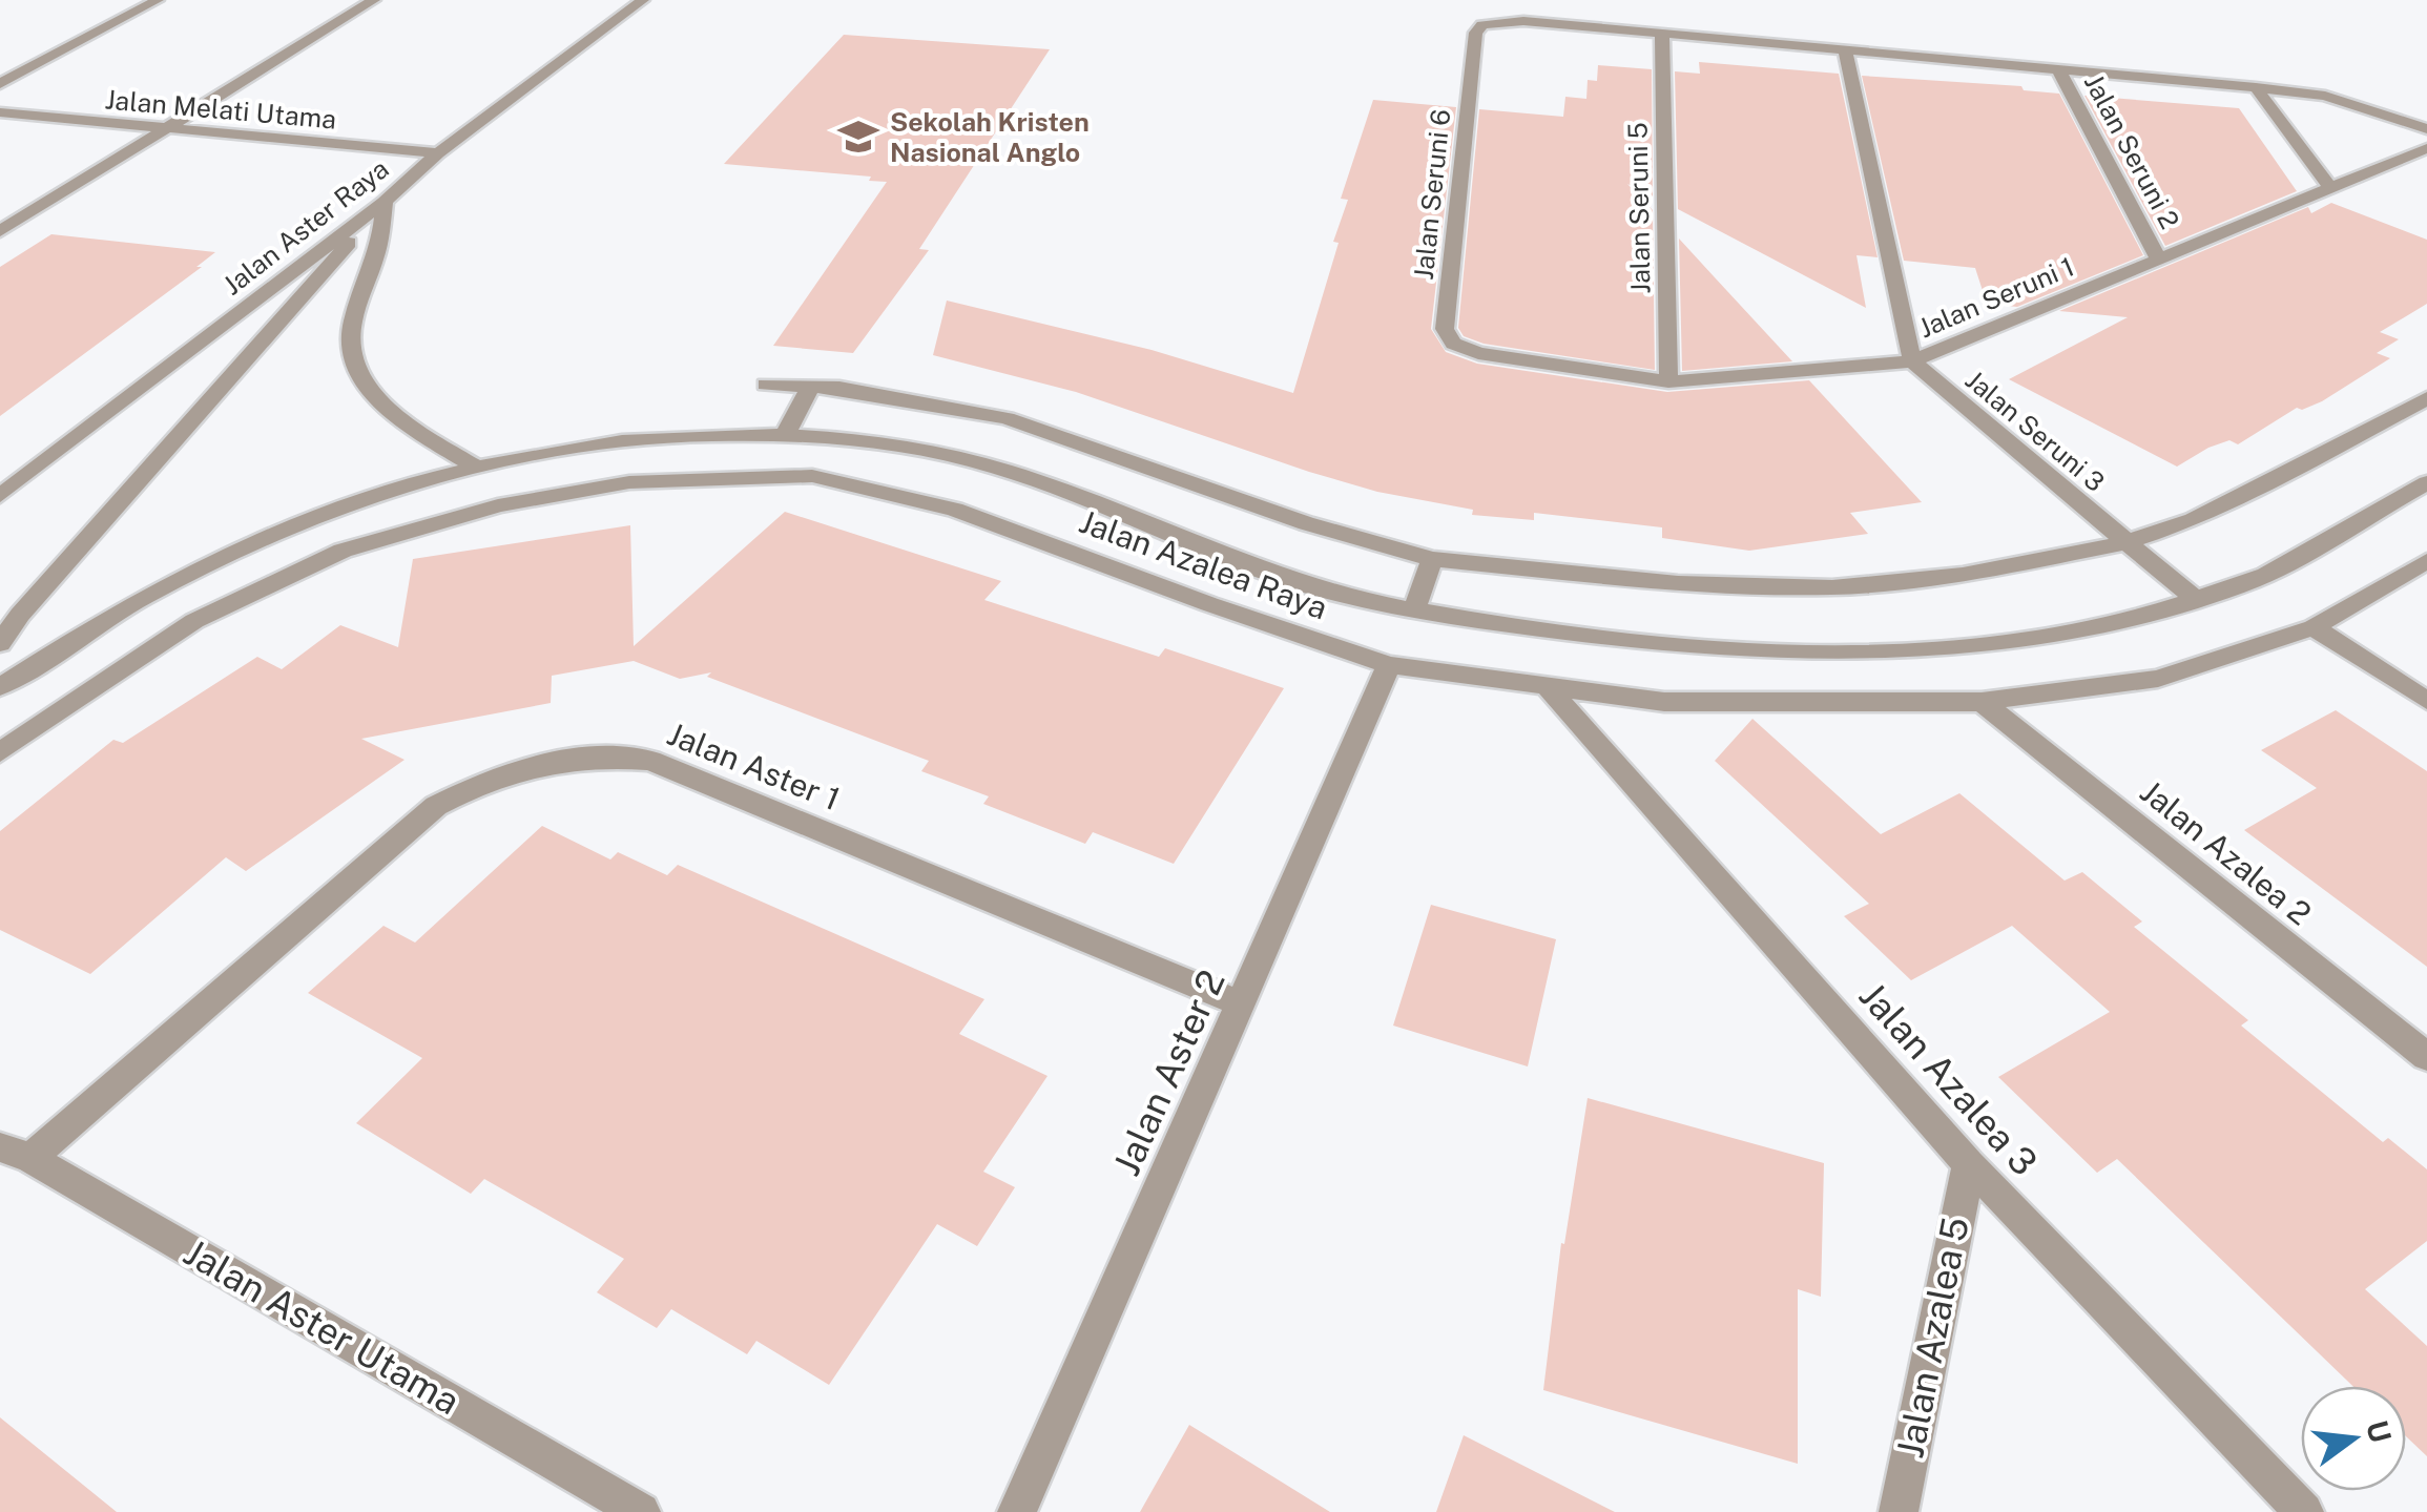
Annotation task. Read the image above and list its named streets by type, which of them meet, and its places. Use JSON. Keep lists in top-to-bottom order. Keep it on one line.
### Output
{"streets":{"street":["Jalan Melati Utama","Jalan Seruni 2","Jalan Seruni 6","Jalan Seruni 5","Jalan Aster Raya","Jalan Seruni 1","Jalan Seruni 3","Jalan Azalea Raya","Jalan Aster 1","Jalan Azalea 2","Jalan Aster 2","Jalan Azalea 3","Jalan Aster Utama","Jalan Azalea 5"]},"crossings":[["Jalan Melati Utama","Jalan Aster Raya"],["Jalan Seruni 2","Jalan Seruni 1"],["Jalan Seruni 6","Jalan Seruni 5"],["Jalan Seruni 6","Jalan Seruni 1"],["Jalan Seruni 5","Jalan Seruni 1"],["Jalan Seruni 1","Jalan Seruni 3"],["Jalan Seruni 3","Jalan Azalea Raya"],["Jalan Azalea Raya","Jalan Azalea 2"],["Jalan Azalea Raya","Jalan Aster 2"],["Jalan Azalea Raya","Jalan Azalea 3"],["Jalan Aster 1","Jalan Aster 2"],["Jalan Aster 1","Jalan Aster Utama"],["Jalan Azalea 3","Jalan Azalea 5"]],"places":{"school or university":["Sekolah Kristen Nasional Anglo"]},"north":"right"}
